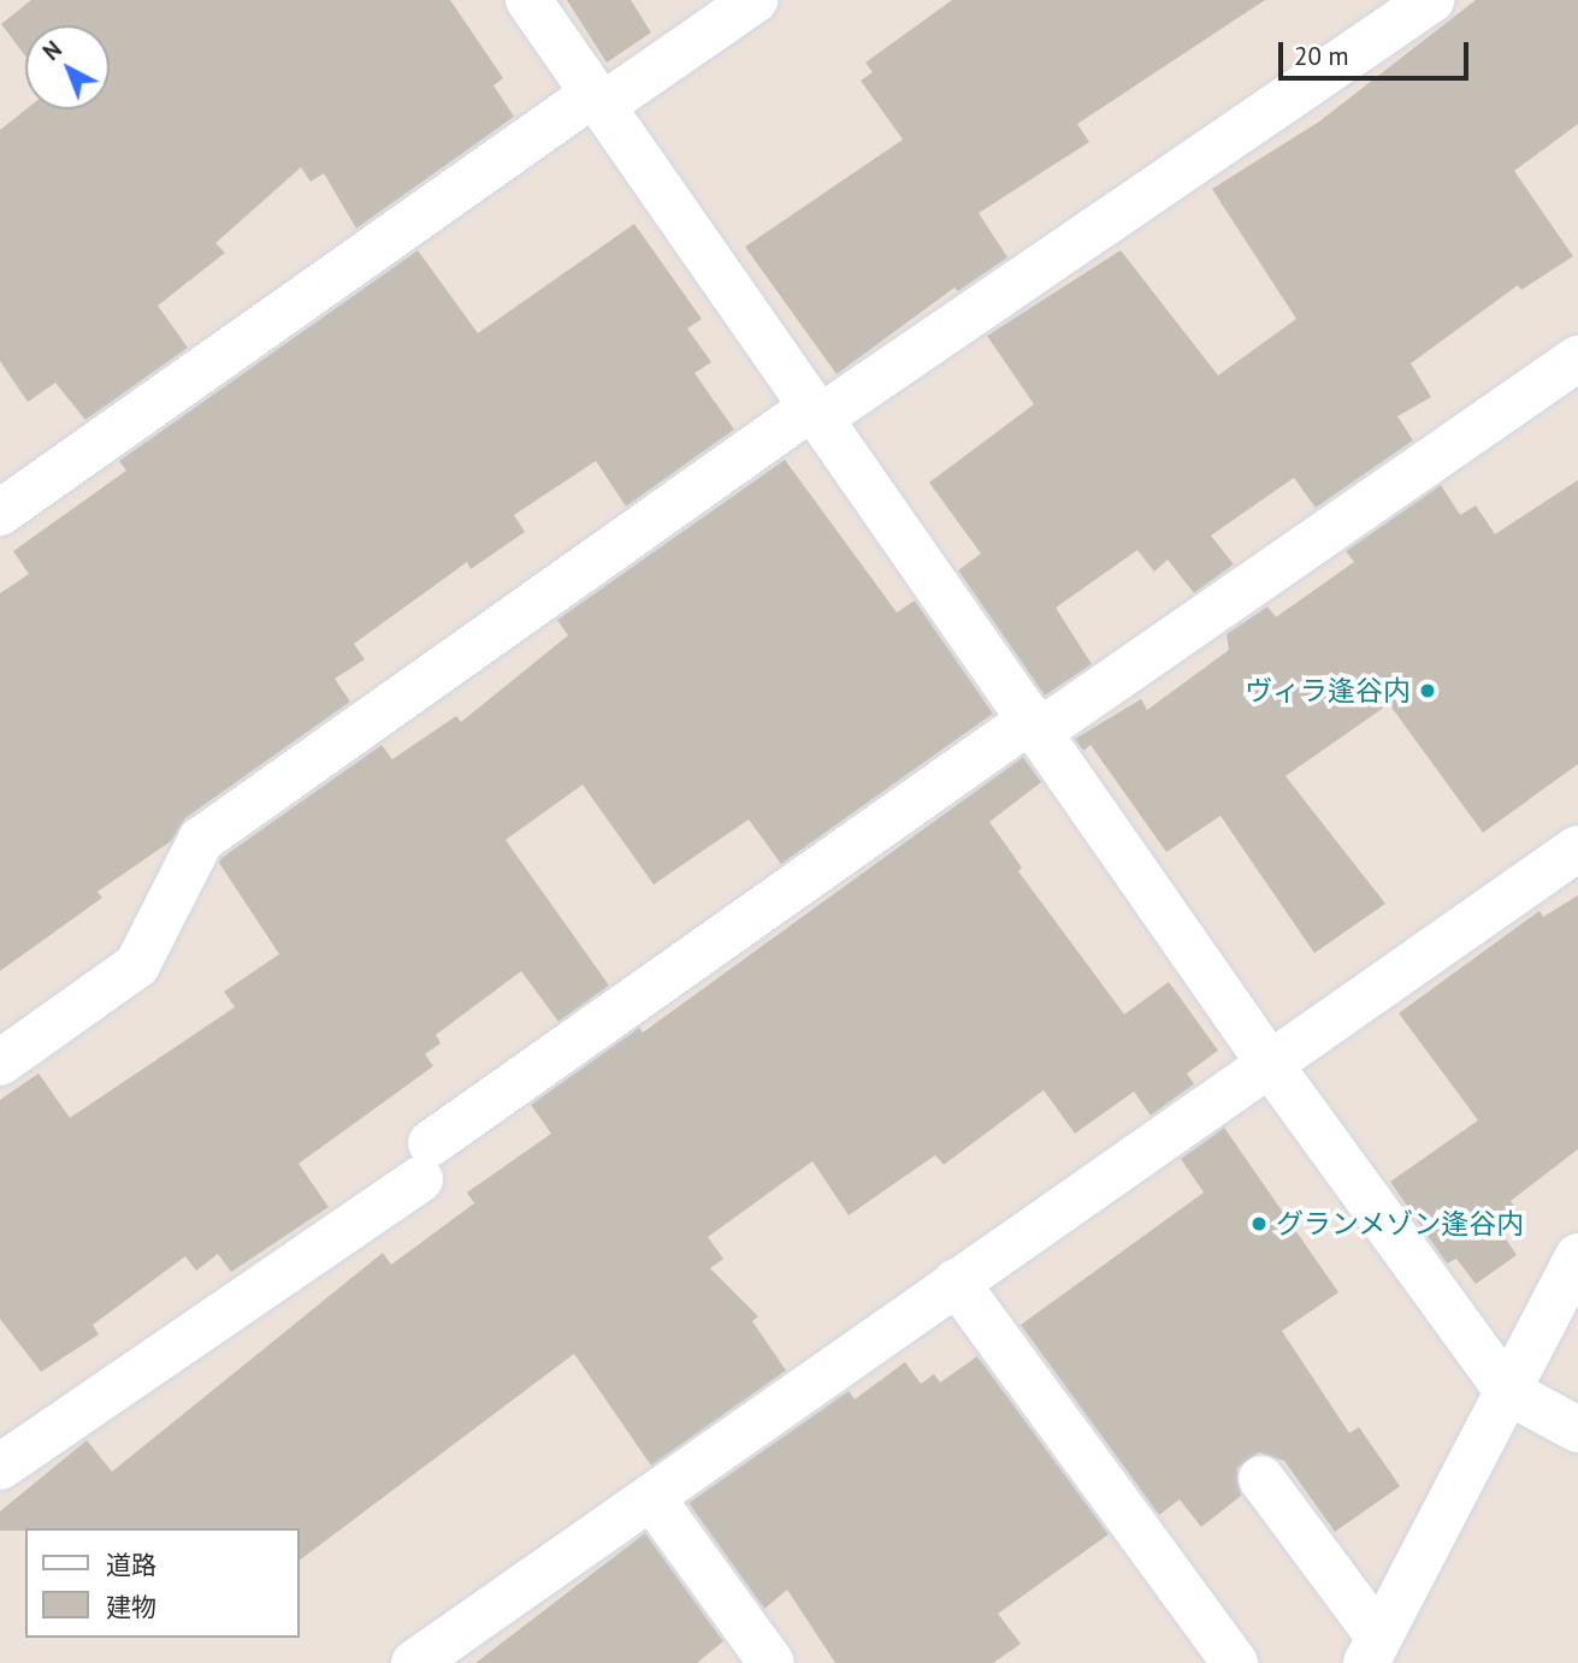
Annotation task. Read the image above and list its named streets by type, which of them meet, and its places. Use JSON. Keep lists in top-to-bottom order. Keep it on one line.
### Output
{"places":["ヴィラ逢谷内","グランメゾン逢谷内"],"legend":["道路","建物"],"scale_bar":"20 m","north":"top left"}
